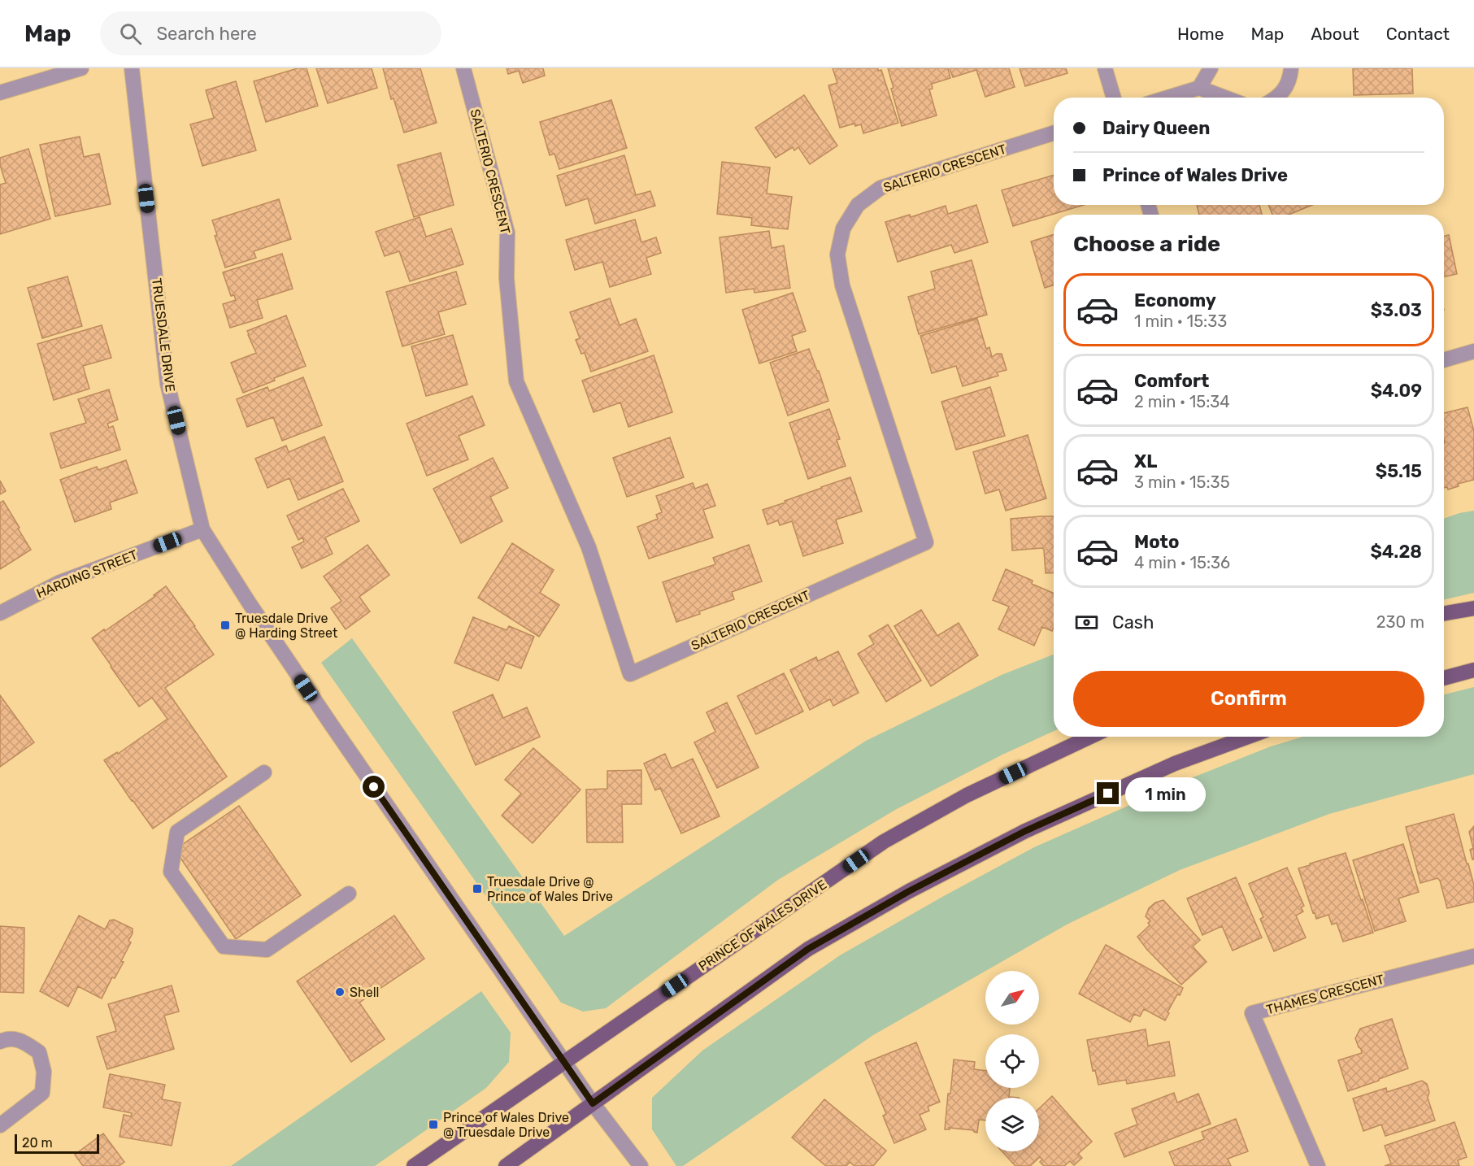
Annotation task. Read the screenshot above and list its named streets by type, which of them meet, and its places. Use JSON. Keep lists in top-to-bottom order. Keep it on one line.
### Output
{"streets":{"main road":["PRINCE OF WALES DRIVE"],"street":["SALTERIO CRESCENT","TRUESDALE DRIVE","HARDING STREET","THAMES CRESCENT"]},"crossings":[["TRUESDALE DRIVE","HARDING STREET"],["TRUESDALE DRIVE","PRINCE OF WALES DRIVE"]],"places":{"transit":["Truesdale Drive @ Harding Street","Truesdale Drive @ Prince of Wales Drive","Prince of Wales Drive @ Truesdale Drive"],"other":["Shell"]},"scale_bar":"20 m","north":"top right","page":{"header":"Map","search":"Search here","nav":["Home","Map","About","Contact"],"banner":["Dairy Queen","Prince of Wales Drive"],"heading":"Choose a ride","list":[{"name":"Economy","note":"1 min · 15:33","value":"$3.03"},{"name":"Comfort","note":"2 min · 15:34","value":"$4.09"},{"name":"XL","note":"3 min · 15:35","value":"$5.15"},{"name":"Moto","note":"4 min · 15:36","value":"$4.28"}],"pay":["Cash","230 m"],"buttons":"Confirm","bubble":"1 min","scale":"20 m"}}
